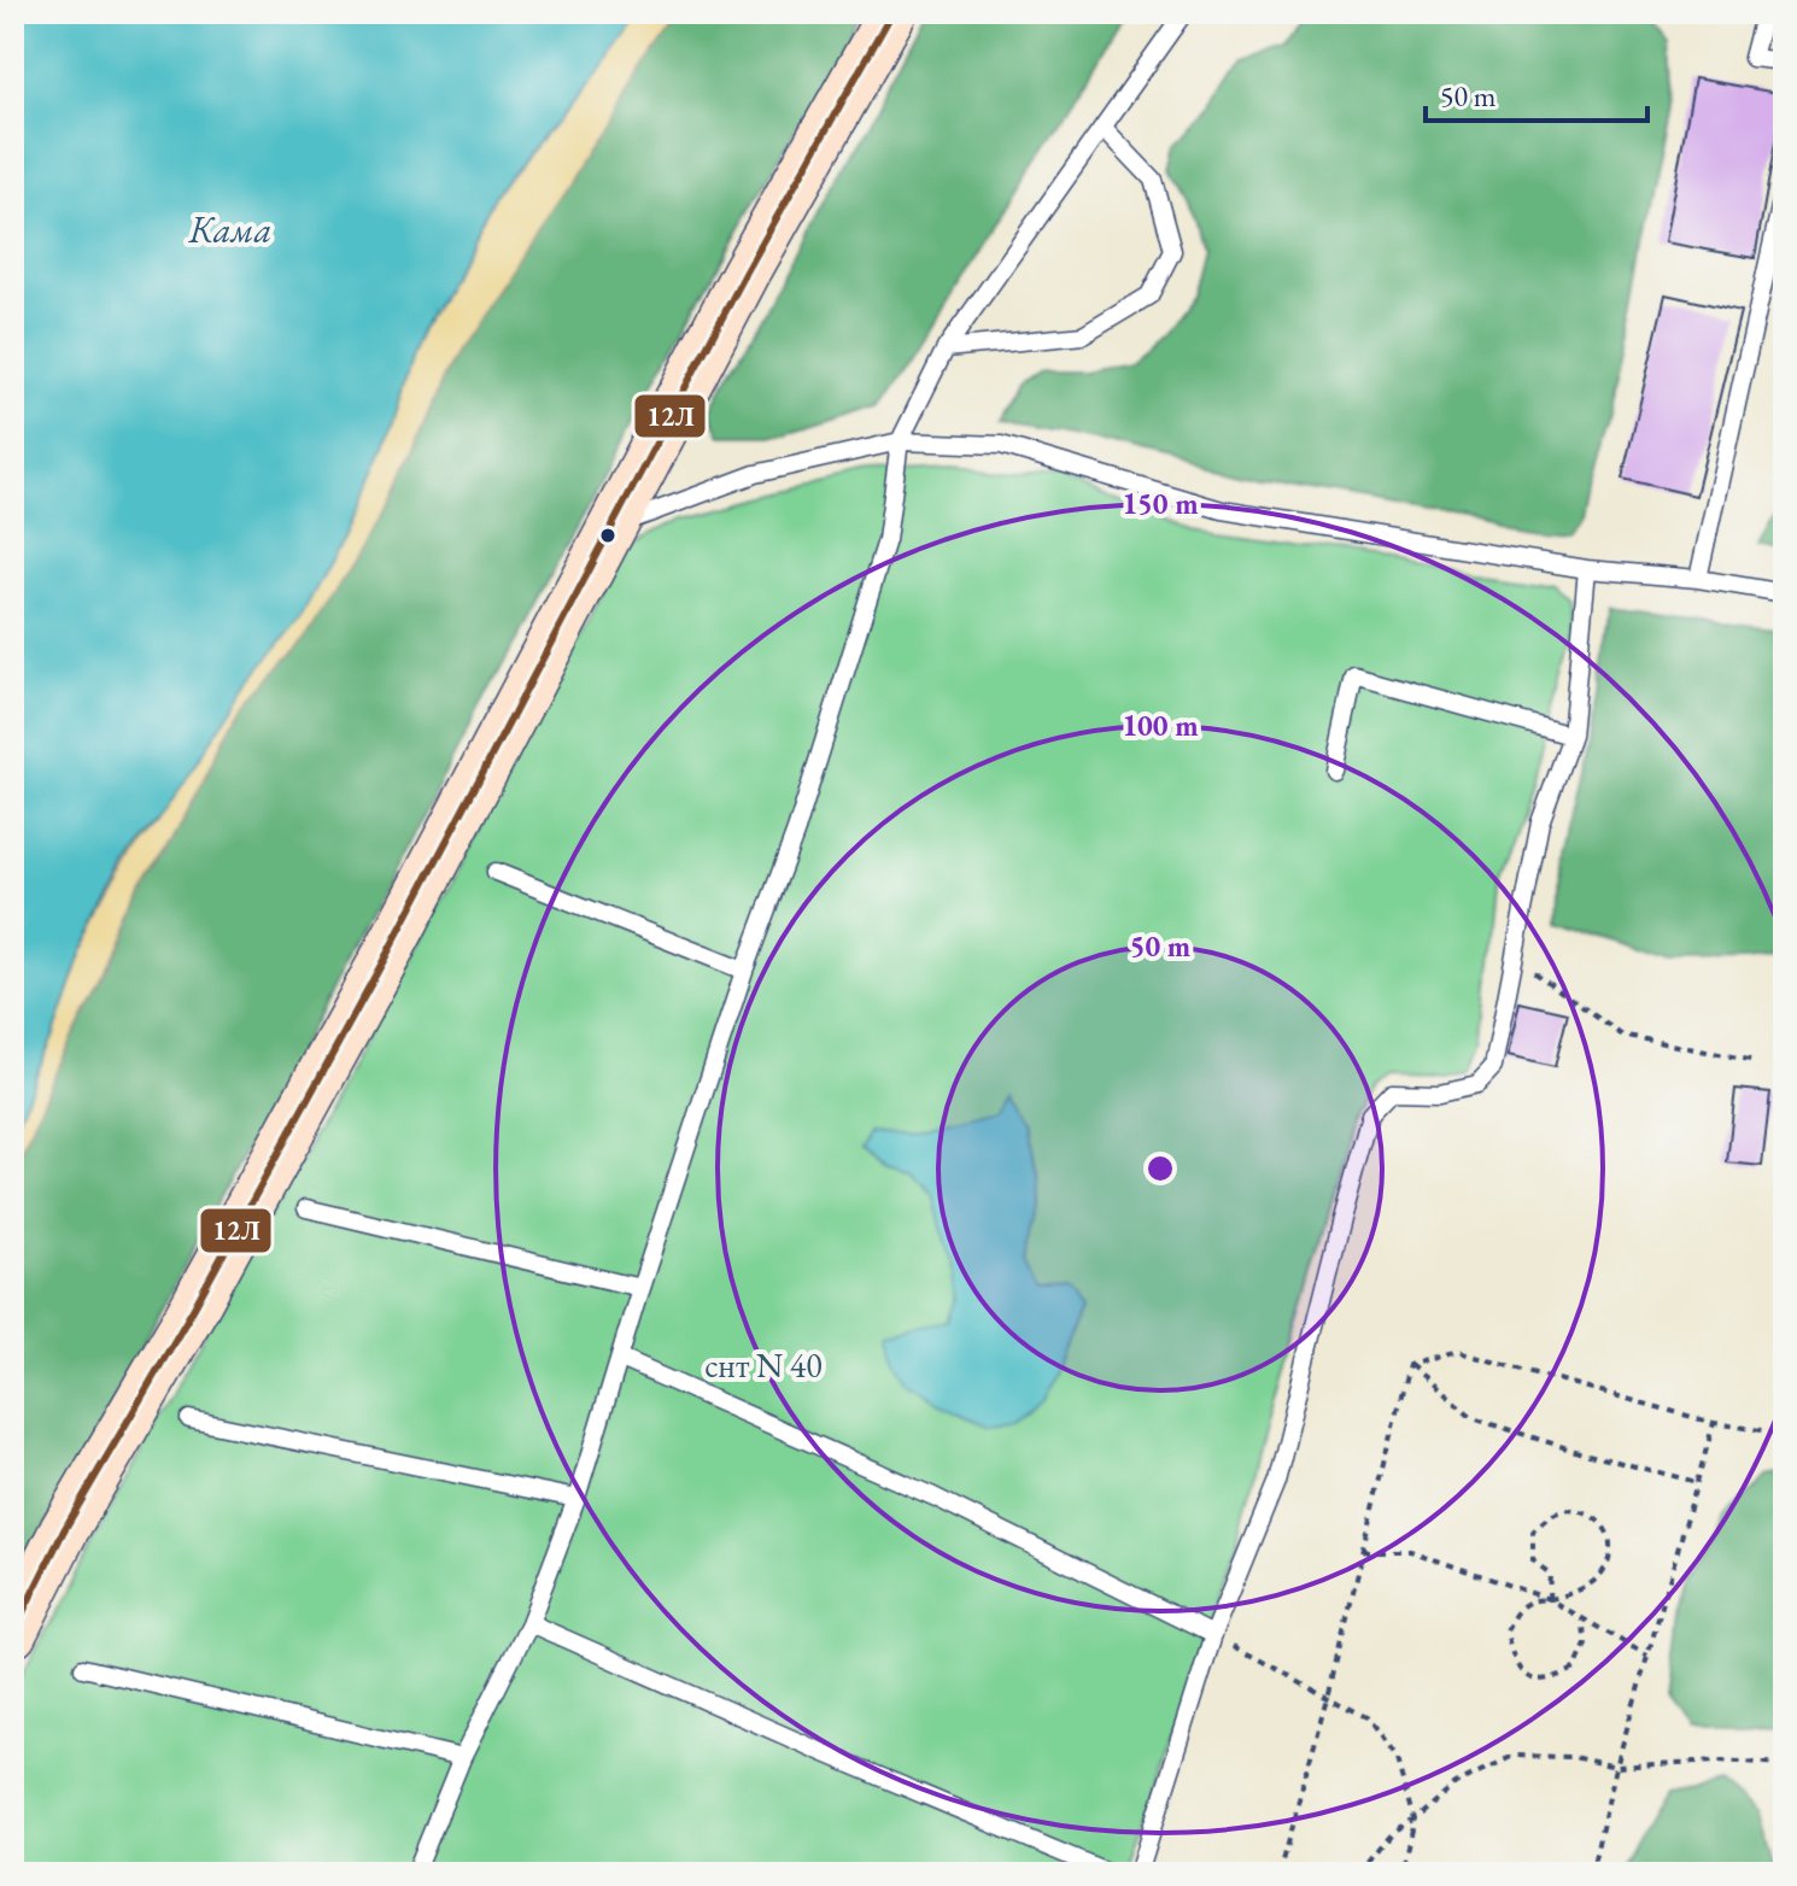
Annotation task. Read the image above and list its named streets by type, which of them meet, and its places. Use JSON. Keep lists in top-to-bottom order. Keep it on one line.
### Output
{"water":["Кама"],"parks":["снт N 40"],"lines":["transit line 12Л"],"scale_bar":"50 m","rings":["150 m","100 m","50 m"]}
